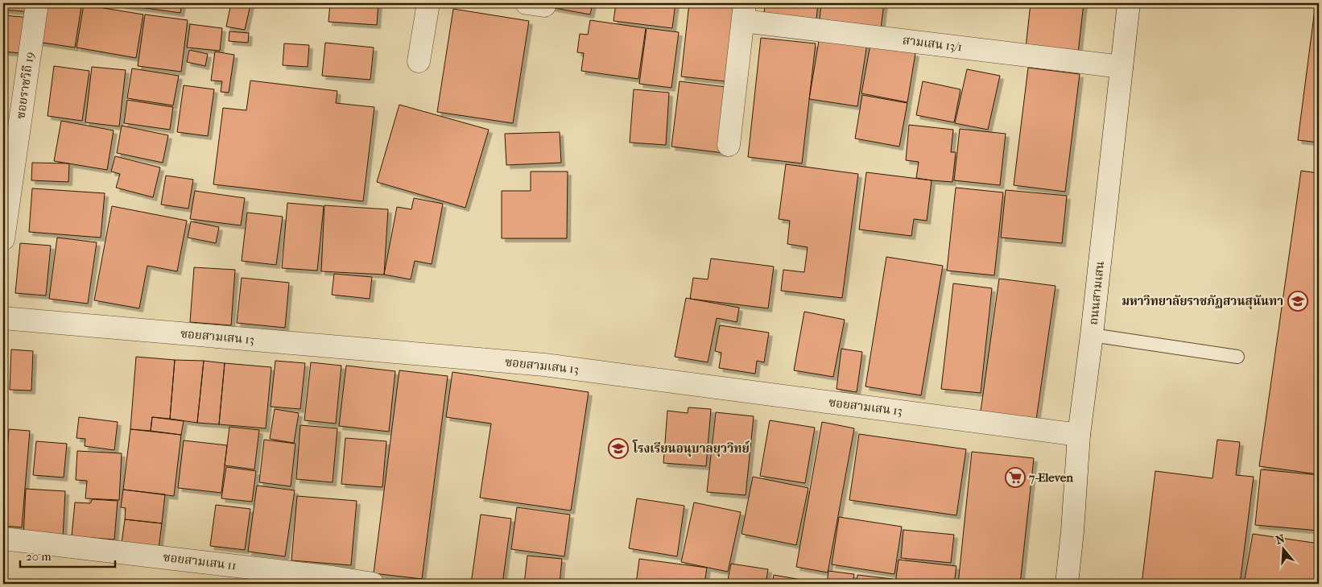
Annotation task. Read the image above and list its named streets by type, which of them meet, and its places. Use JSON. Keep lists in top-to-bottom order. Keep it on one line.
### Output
{"streets":{"street":["สามเสน 13/1","ซอยราชวิถี 19","ถนนสามเสน","ซอยสามเสน 13","ซอยสามเสน 11"]},"crossings":[["สามเสน 13/1","ถนนสามเสน"],["ถนนสามเสน","ซอยสามเสน 13"]],"places":{"school or university":["มหาวิทยาลัยราชภัฏสวนสุนันทา","โรงเรียนอนุบาลยุววิทย์"],"supermarket":["7-Eleven"]},"scale_bar":"20 m","north":"top"}
